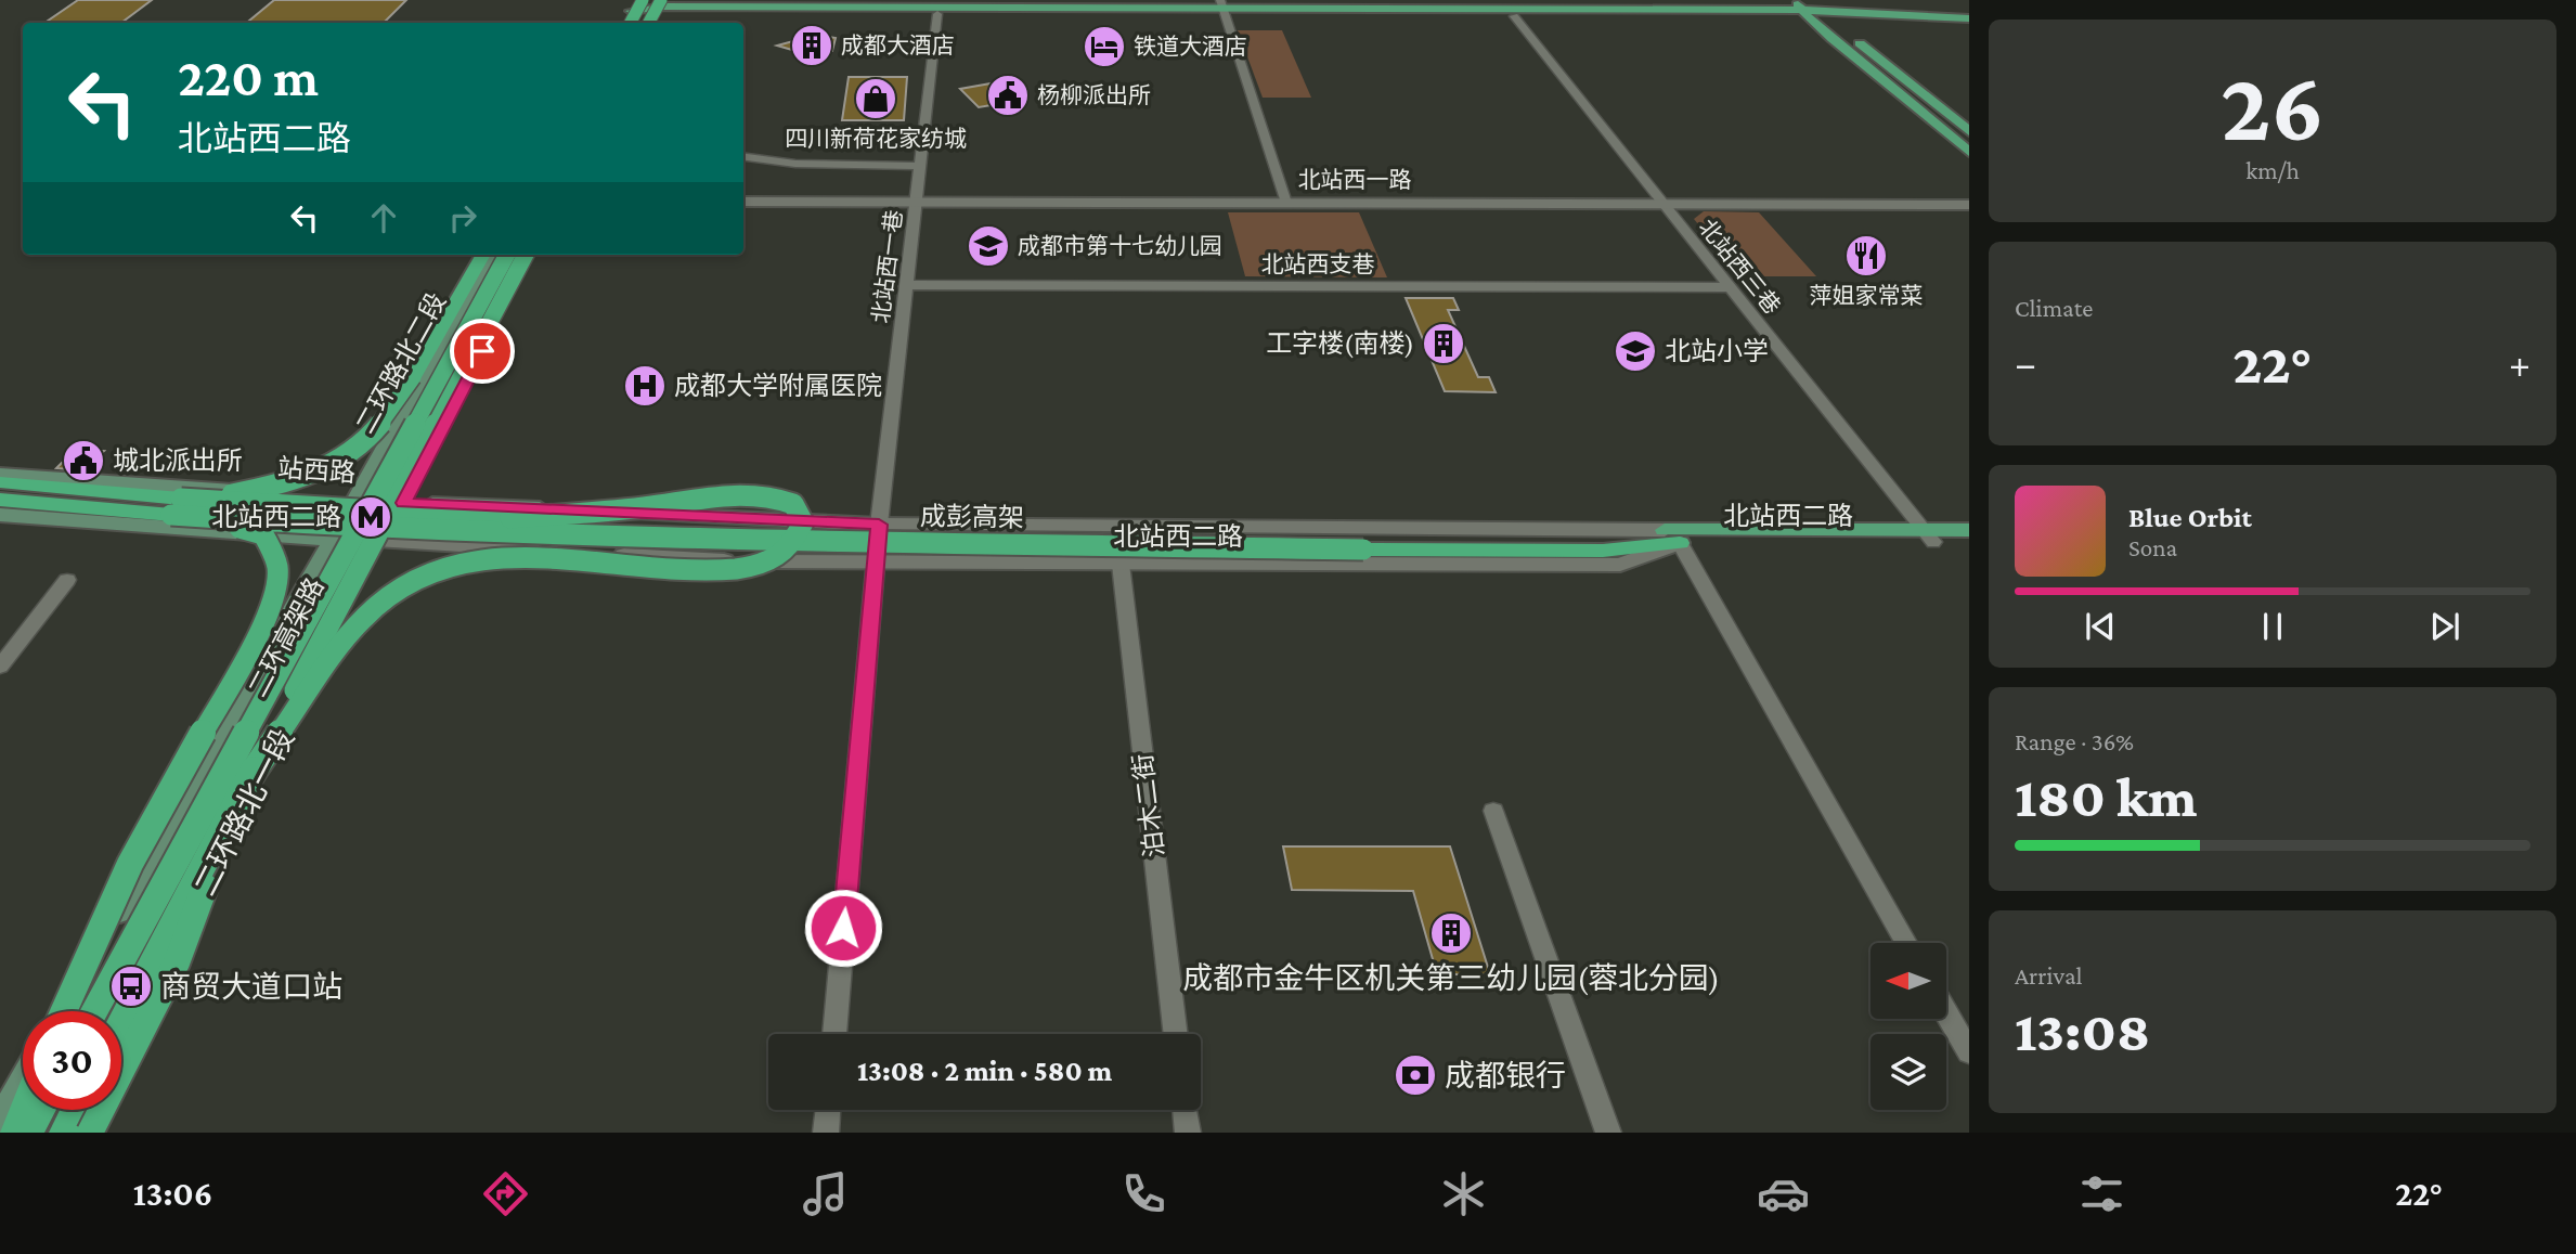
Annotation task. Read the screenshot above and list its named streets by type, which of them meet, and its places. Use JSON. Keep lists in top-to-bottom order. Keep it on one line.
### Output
{"streets":{"highway":["成彭高架","二环高架路"],"main road":["二环路北二段","站西路","北站西二路","二环路北一段"],"street":["北站西一路","北站西支巷","北站西一巷","北站西三巷","泊木二街"]},"crossings":[["北站西一路","北站西一巷"],["北站西一路","北站西三巷"],["北站西支巷","北站西一巷"],["北站西支巷","北站西三巷"],["北站西一巷","北站西二路"],["北站西三巷","北站西二路"],["二环路北二段","站西路"],["二环路北二段","二环路北一段"],["站西路","北站西二路"],["北站西二路","泊木二街"],["北站西二路","二环路北一段"]],"places":{"building":["成都大酒店","工字楼(南楼)","成都市金牛区机关第三幼儿园(蓉北分园)"],"hotel":["铁道大酒店"],"public building":["杨柳派出所","城北派出所"],"shop":["四川新荷花家纺城"],"school or university":["成都市第十七幼儿园","北站小学"],"restaurant":["萍姐家常菜"],"hospital":["成都大学附属医院"],"metro station":["北站西二路"],"bus stop":["商贸大道口站"],"bank":["成都银行"]},"north":"left","page":{"tile":[["26","km/h"],"Climate",["Range · 36%","180 km"],["Arrival","13:08"]],"turn":["220 m","北站西二路"],"heat":["−","22°","+"],"song":["Blue Orbit","Sona"],"limit":"30","trip":"13:08 · 2 min · 580 m","tabs":["13:06","22°"]}}
